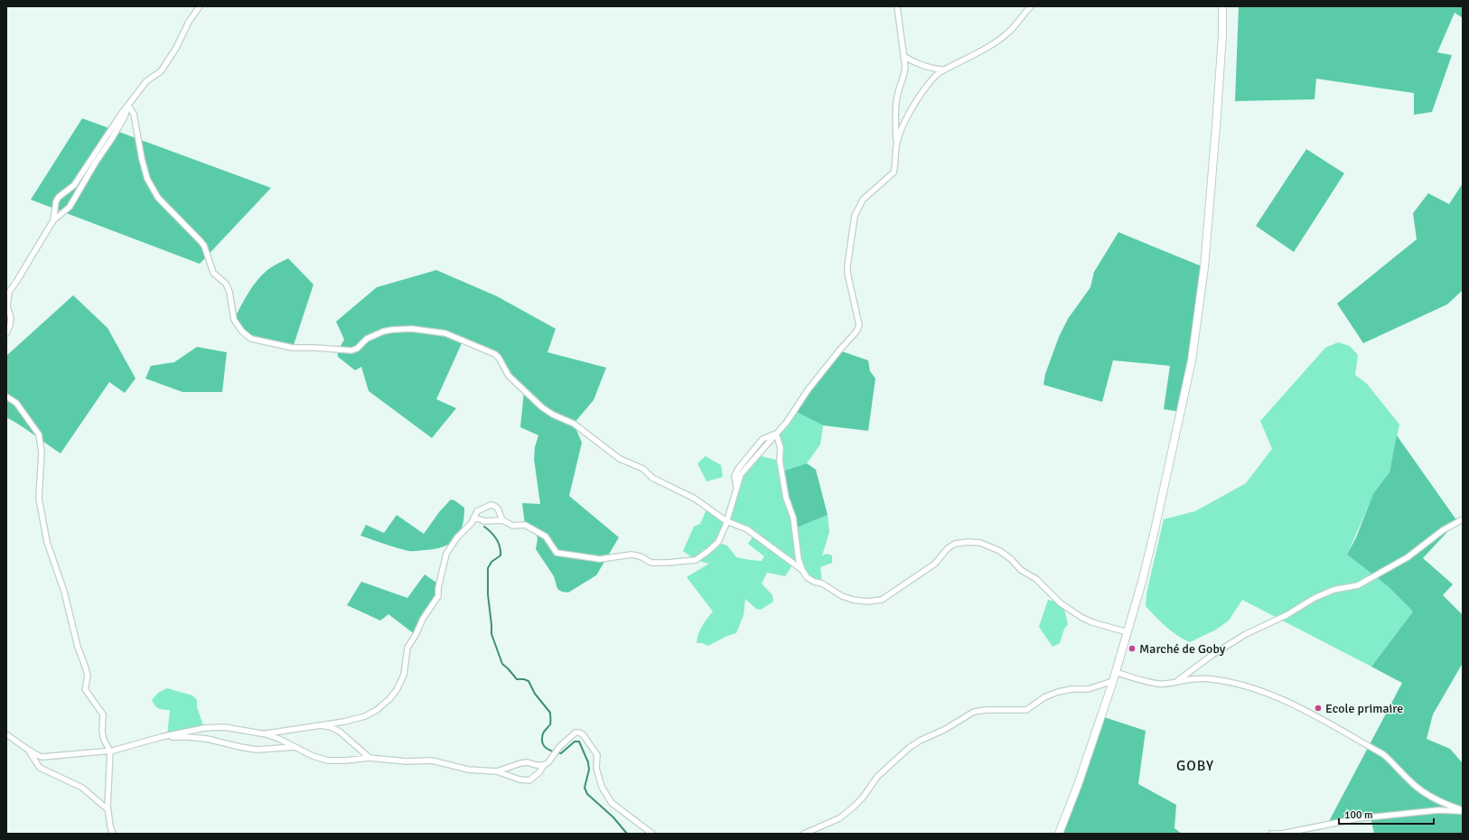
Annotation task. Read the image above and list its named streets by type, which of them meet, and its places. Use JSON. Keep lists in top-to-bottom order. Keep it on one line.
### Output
{"districts":["GOBY"],"places":["Marché de Goby","Ecole primaire"],"scale_bar":"100 m"}
